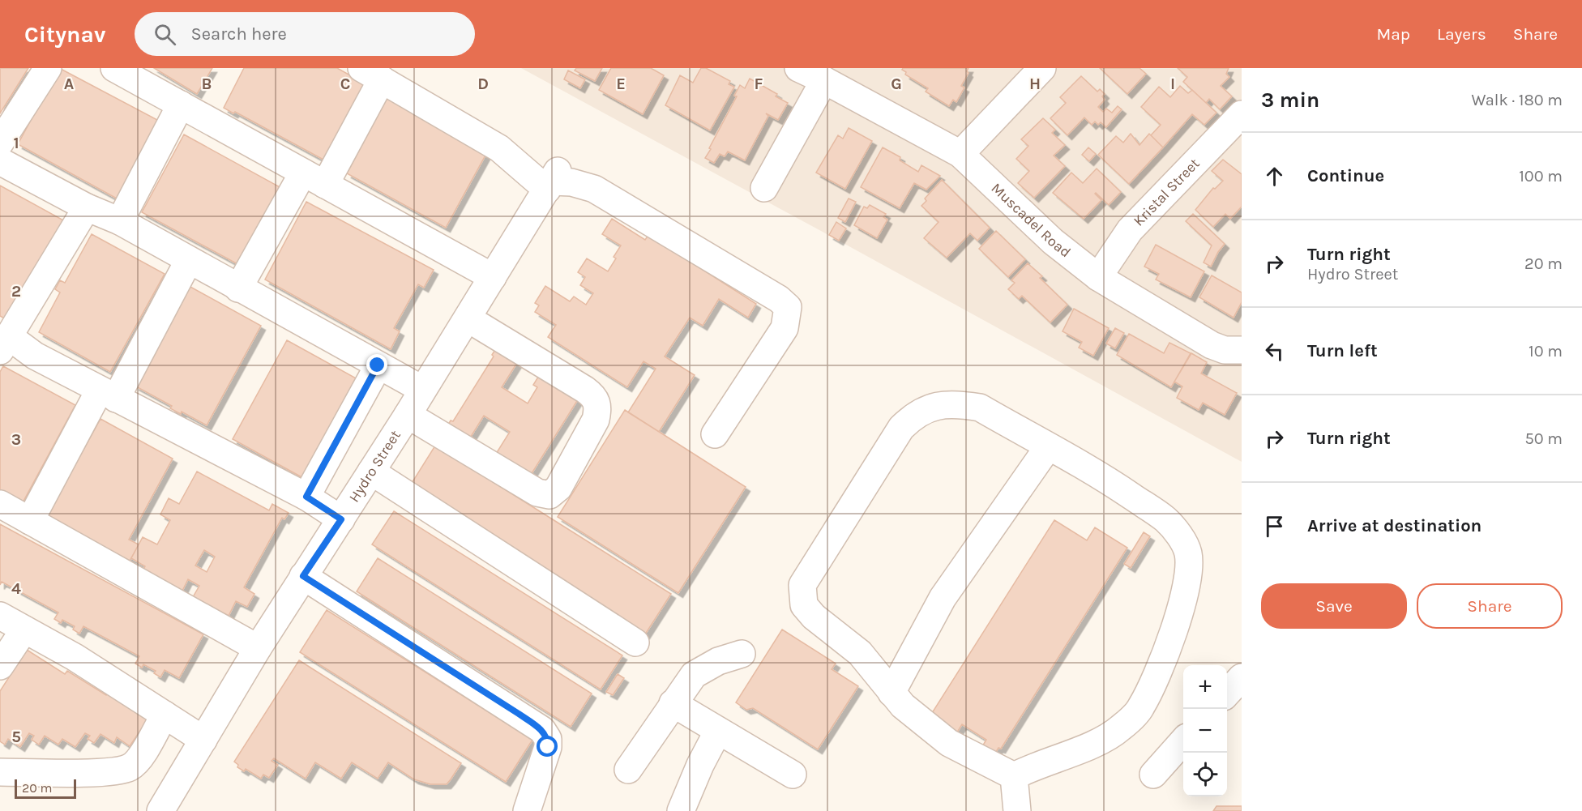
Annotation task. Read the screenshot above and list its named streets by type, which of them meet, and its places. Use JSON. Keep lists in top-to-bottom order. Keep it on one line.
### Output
{"streets":{"street":["Kristal Street","Muscadel Road","Hydro Street"]},"crossings":[["Kristal Street","Muscadel Road"]],"scale_bar":"20 m","page":{"header":"Citynav","search":"Search here","nav":["Map","Layers","Share"],"heading":["3 min","Walk · 180 m"],"list":[["Continue","100 m"],["Turn right","Hydro Street","20 m"],["Turn left","10 m"],["Turn right","50 m"],"Arrive at destination"],"buttons":["Save","Share"],"map_buttons":["+","−"],"scale":"20 m"},"grid":{"columns":["A","B","C","D","E","F","G","H","I"],"rows":["1","2","3","4","5"]}}
